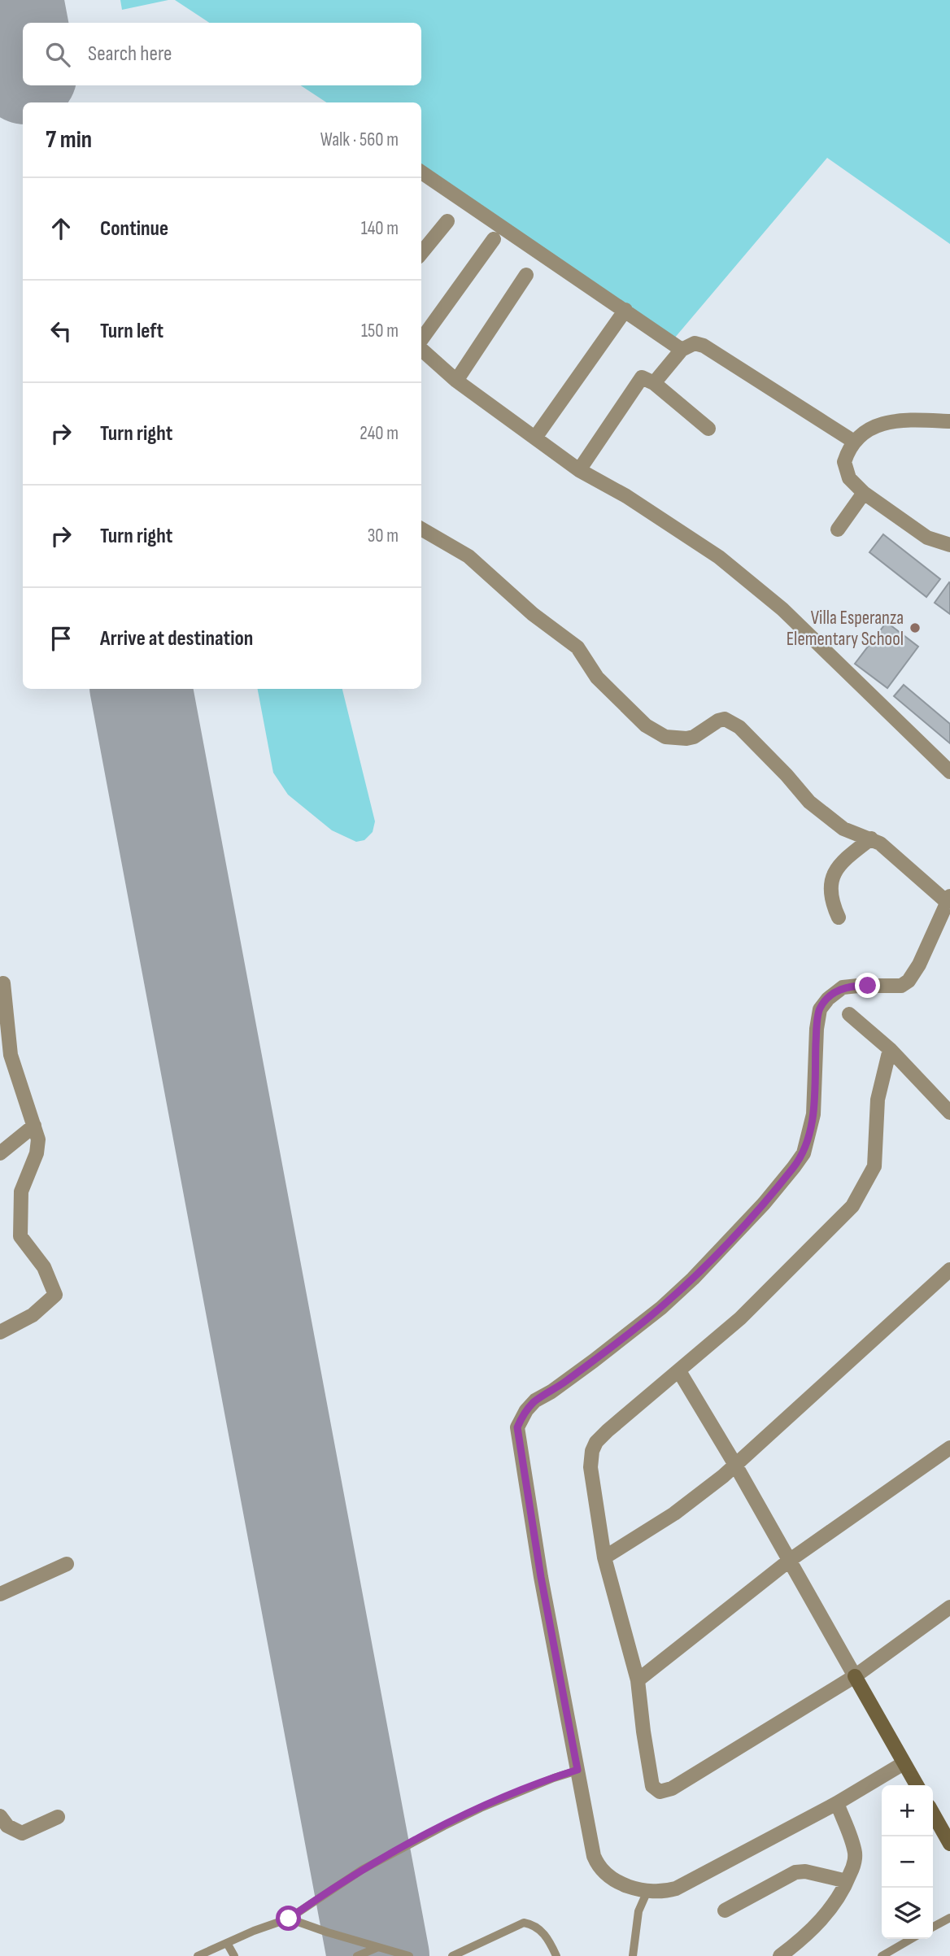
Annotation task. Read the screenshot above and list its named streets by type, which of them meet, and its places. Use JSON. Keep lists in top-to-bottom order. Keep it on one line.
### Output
{"places":["Villa Esperanza Elementary School"],"page":{"search":"Search here","heading":["7 min","Walk · 560 m"],"list":[["Continue","140 m"],["Turn left","150 m"],["Turn right","240 m"],["Turn right","30 m"],"Arrive at destination"],"map_buttons":["+","−"]}}
